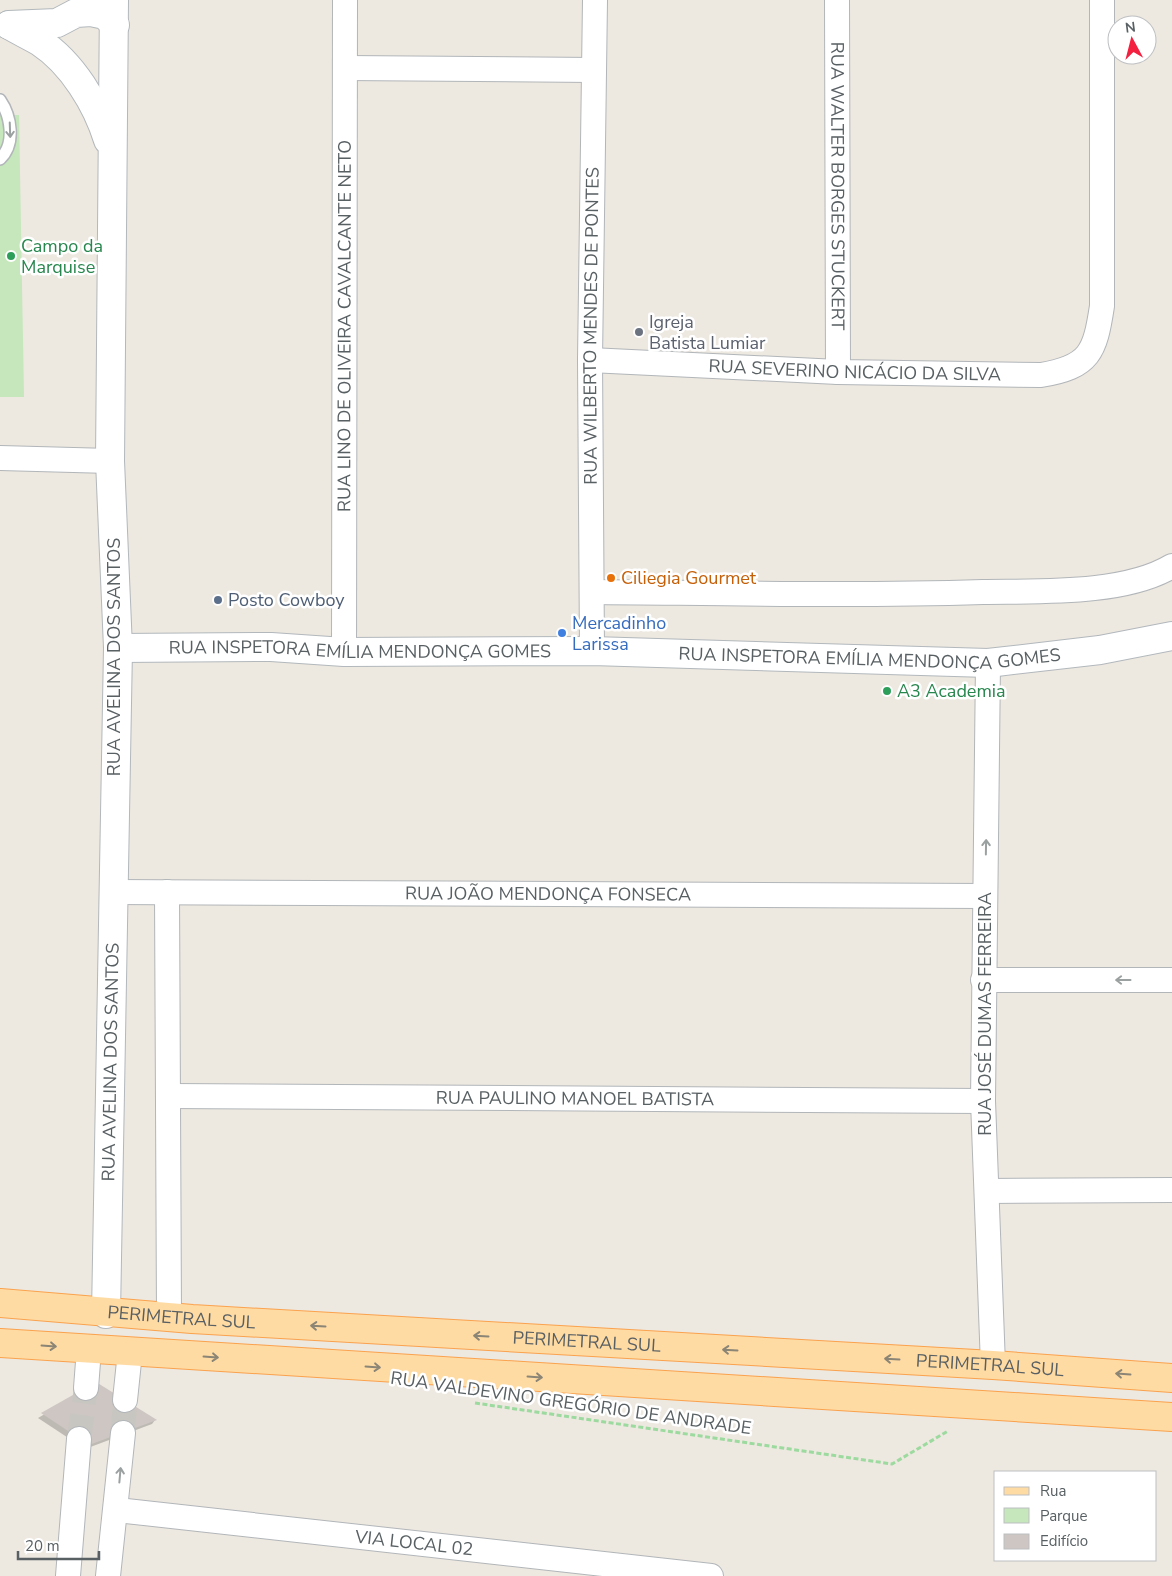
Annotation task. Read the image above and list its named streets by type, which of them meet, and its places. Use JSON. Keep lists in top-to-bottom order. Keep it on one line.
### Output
{"streets":{"main road":["RUA INSPETORA EMÍLIA MENDONÇA GOMES","RUA AVELINA DOS SANTOS","PERIMETRAL SUL"],"street":["RUA WALTER BORGES STUCKERT","RUA WILBERTO MENDES DE PONTES","RUA LINO DE OLIVEIRA CAVALCANTE NETO","RUA SEVERINO NICÁCIO DA SILVA","RUA JOÃO MENDONÇA FONSECA","RUA JOSÉ DUMAS FERREIRA","RUA PAULINO MANOEL BATISTA","VIA LOCAL 02"],"path":["RUA VALDEVINO GREGÓRIO DE ANDRADE"]},"crossings":[["RUA WALTER BORGES STUCKERT","RUA SEVERINO NICÁCIO DA SILVA"],["RUA WILBERTO MENDES DE PONTES","RUA SEVERINO NICÁCIO DA SILVA"],["RUA WILBERTO MENDES DE PONTES","RUA INSPETORA EMÍLIA MENDONÇA GOMES"],["RUA LINO DE OLIVEIRA CAVALCANTE NETO","RUA INSPETORA EMÍLIA MENDONÇA GOMES"],["RUA INSPETORA EMÍLIA MENDONÇA GOMES","RUA AVELINA DOS SANTOS"],["RUA INSPETORA EMÍLIA MENDONÇA GOMES","RUA JOSÉ DUMAS FERREIRA"],["RUA AVELINA DOS SANTOS","RUA JOÃO MENDONÇA FONSECA"],["RUA AVELINA DOS SANTOS","PERIMETRAL SUL"],["RUA JOÃO MENDONÇA FONSECA","RUA JOSÉ DUMAS FERREIRA"],["RUA JOSÉ DUMAS FERREIRA","RUA PAULINO MANOEL BATISTA"],["RUA JOSÉ DUMAS FERREIRA","PERIMETRAL SUL"]],"places":["Campo da Marquise","Igreja Batista Lumiar","Ciliegia Gourmet","Posto Cowboy","Mercadinho Larissa","A3 Academia"],"legend":["Rua","Parque","Edifício"],"scale_bar":"20 m","north":"top"}
